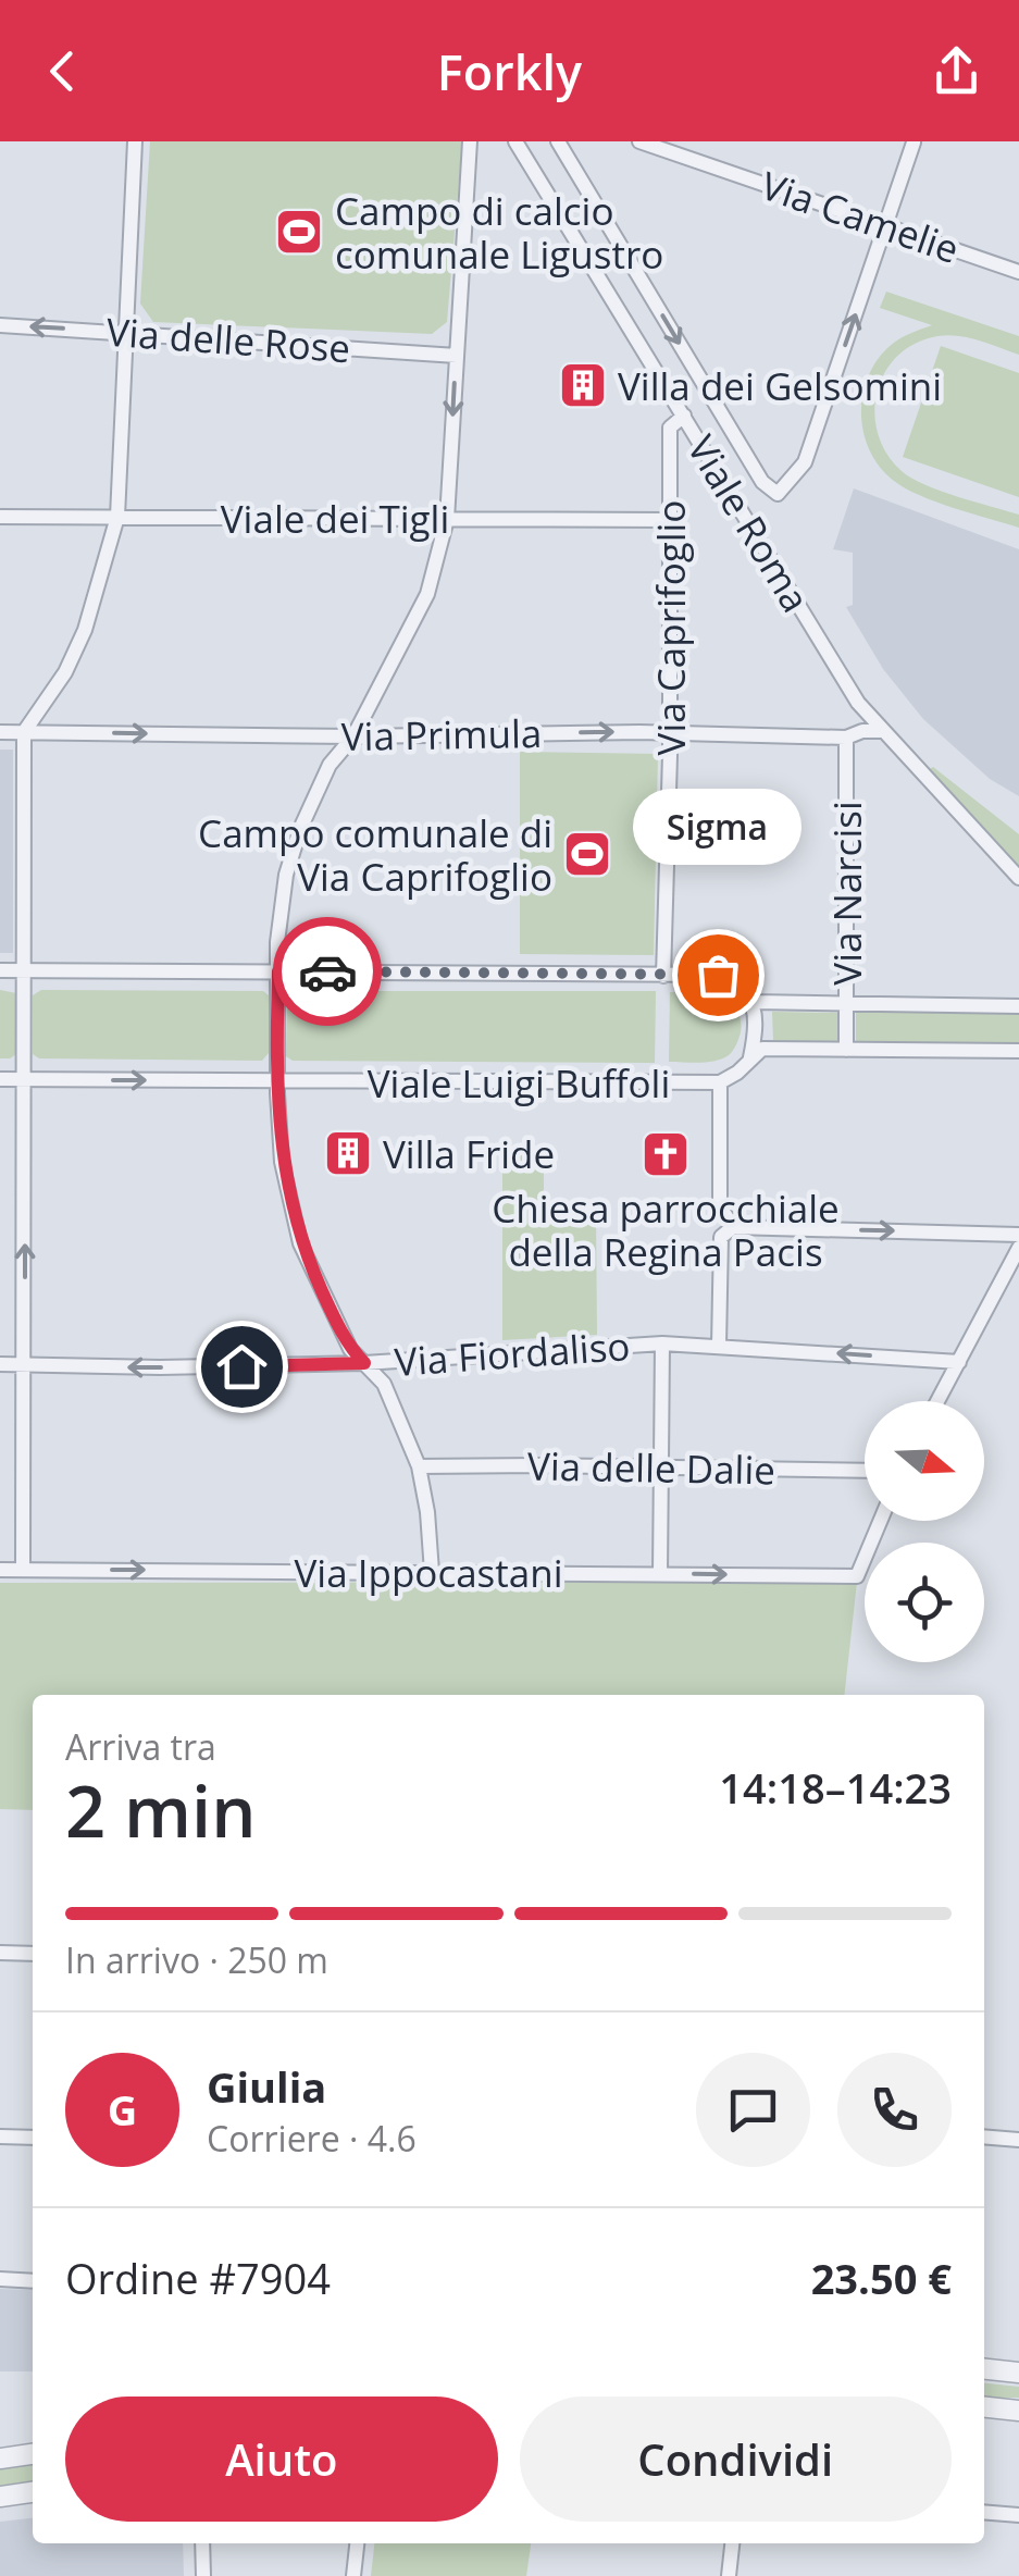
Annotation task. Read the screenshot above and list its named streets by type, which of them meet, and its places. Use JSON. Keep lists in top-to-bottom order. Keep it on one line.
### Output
{"streets":{"street":["Via Camelie","Via delle Rose","Viale dei Tigli","Viale Roma","Via Caprifoglio","Via Primula","Via Narcisi","Viale Luigi Buffoli","Via Fiordaliso","Via delle Dalie","Via Ippocastani"]},"crossings":[["Via Camelie","Viale Roma"],["Viale dei Tigli","Via Caprifoglio"],["Viale Roma","Via Caprifoglio"],["Viale Roma","Via Primula"],["Via Caprifoglio","Via Primula"],["Via Primula","Via Narcisi"],["Via Narcisi","Viale Luigi Buffoli"]],"one_way":["Via Primula","Via Fiordaliso","Via Ippocastani"],"places":{"sports":["Campo di calcio comunale Ligustro","Campo comunale di Via Caprifoglio"],"building":["Villa dei Gelsomini","Villa Fride"],"other":["Sigma"],"church":["Chiesa parrocchiale della Regina Pacis"]},"north":"right","page":{"header":"Forkly","bubble":"Sigma","heading":["2 min","Arriva tra","14:18–14:23"],"panel":["Giulia","Corriere · 4.6","Ordine #7904","23.50 €"],"bar":"In arrivo · 250 m","round":"G","buttons":["Aiuto","Condividi"]}}
